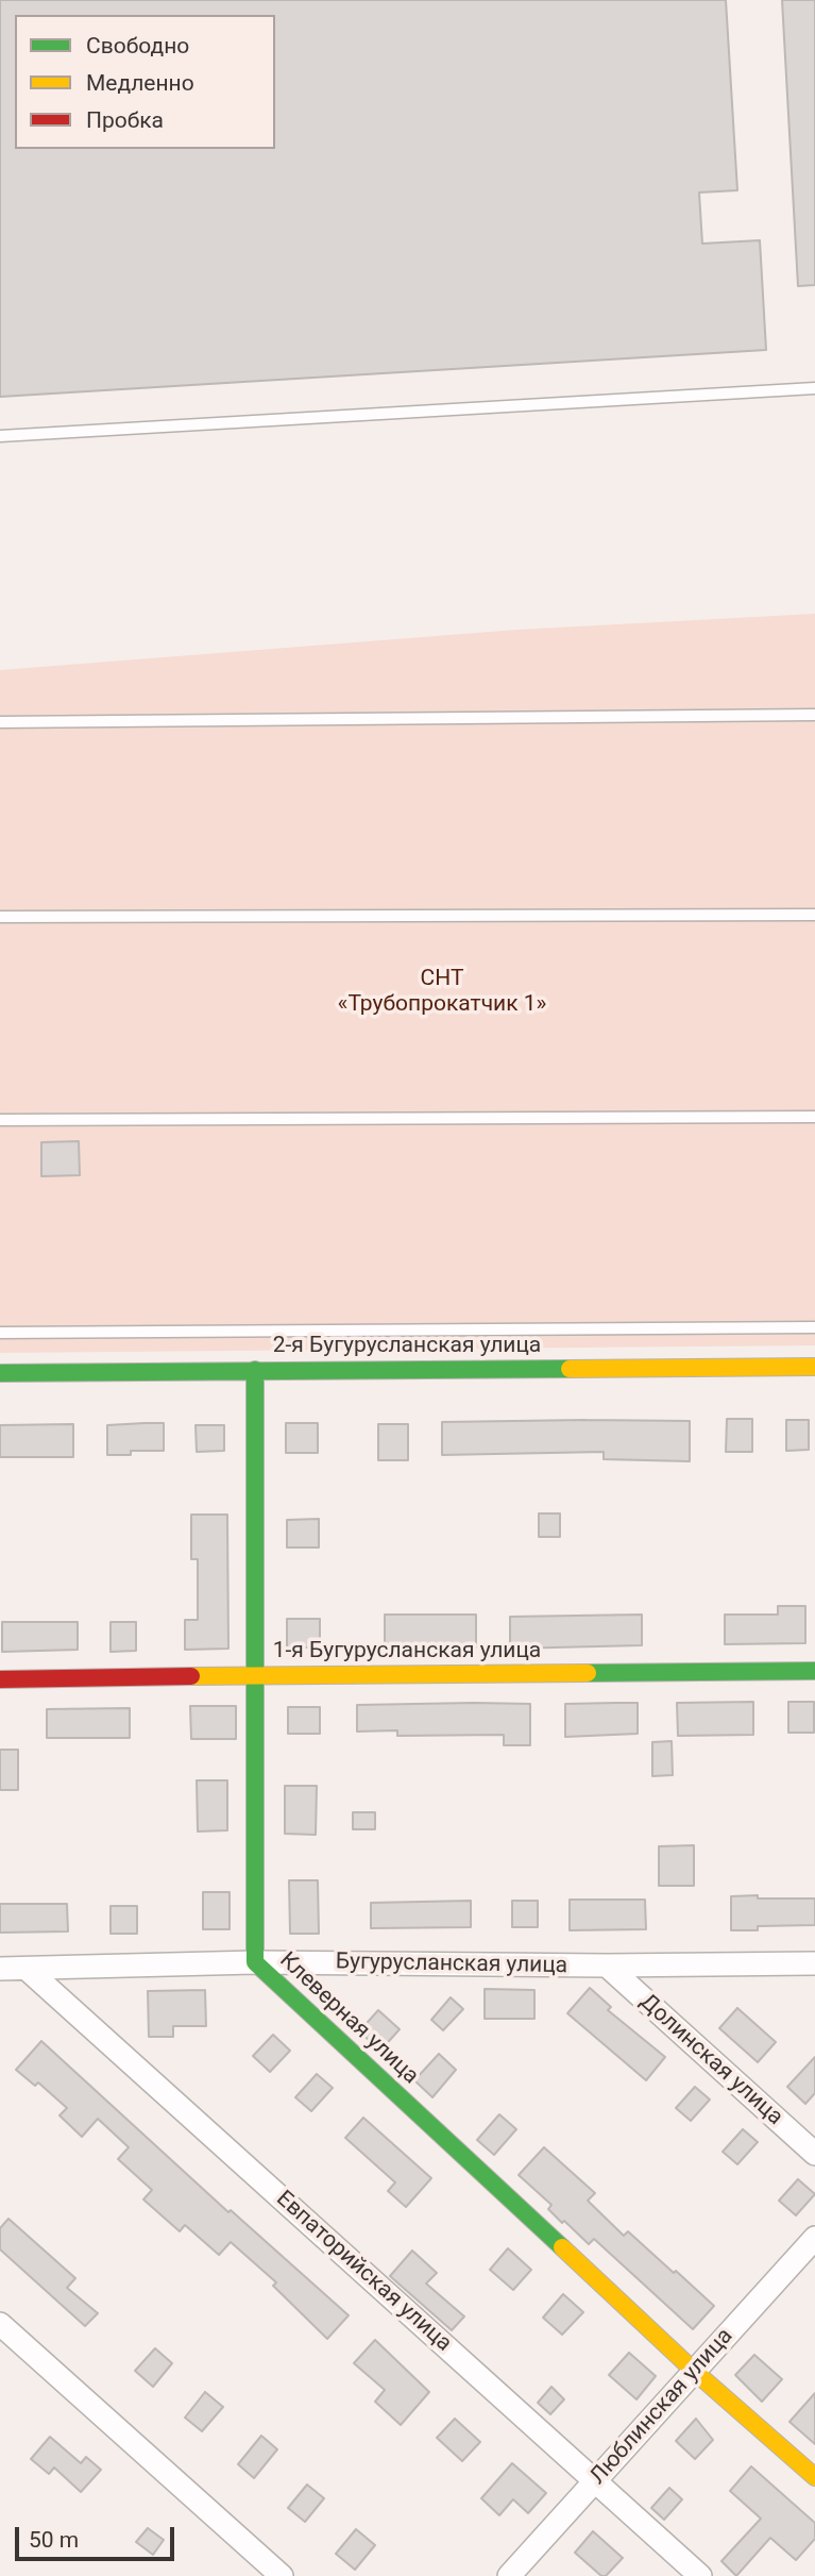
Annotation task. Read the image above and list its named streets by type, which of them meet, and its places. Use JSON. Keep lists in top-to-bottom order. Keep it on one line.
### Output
{"streets":{"street":["2-я Бугурусланская улица","1-я Бугурусланская улица","Бугурусланская улица","Клеверная улица","Долинская улица","Евпаторийская улица","Люблинская улица"]},"crossings":[["2-я Бугурусланская улица","Клеверная улица"],["1-я Бугурусланская улица","Клеверная улица"],["Бугурусланская улица","Клеверная улица"],["Бугурусланская улица","Долинская улица"],["Бугурусланская улица","Евпаторийская улица"],["Клеверная улица","Люблинская улица"],["Евпаторийская улица","Люблинская улица"]],"parks":["СНТ «Трубопрокатчик 1»"],"legend":["Свободно","Медленно","Пробка"],"scale_bar":"50 m"}
